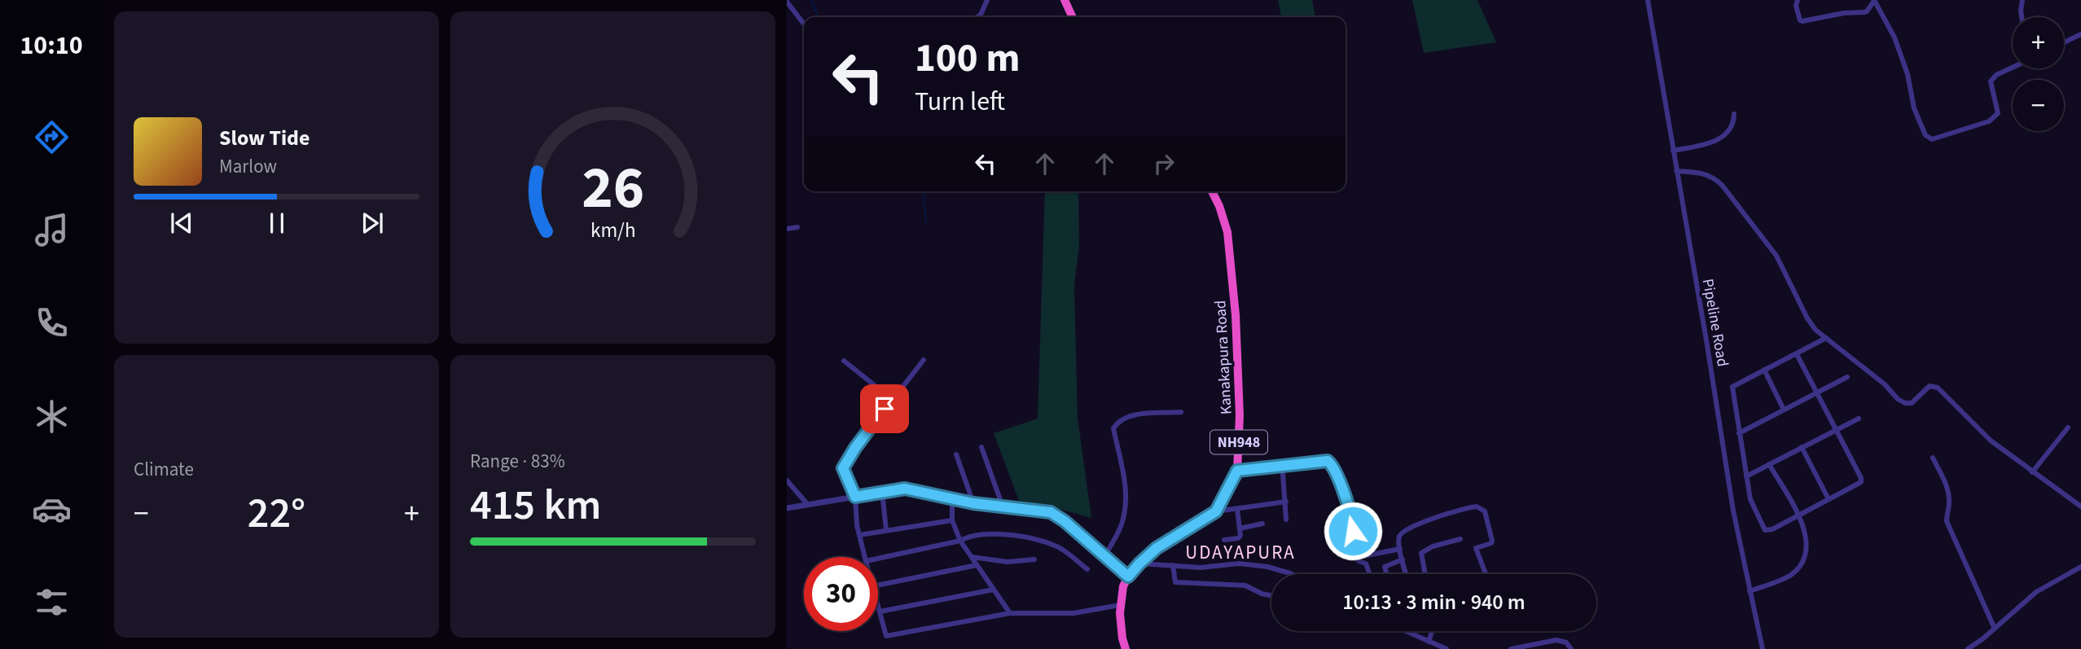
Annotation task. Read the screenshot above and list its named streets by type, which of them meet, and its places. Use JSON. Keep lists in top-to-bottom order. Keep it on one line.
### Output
{"streets":{"highway":["Kanakapura Road","NH948"],"street":["Pipeline Road"]},"districts":["UDAYAPURA"],"page":{"tabs":"10:10","map_buttons":["+","−"],"turn":["100 m","Turn left"],"song":["Slow Tide","Marlow"],"tile":["Climate",["Range · 83%","415 km"]],"heat":["−","22°","+"],"limit":"30","trip":"10:13 · 3 min · 940 m","gauge":["26","km/h"]}}
